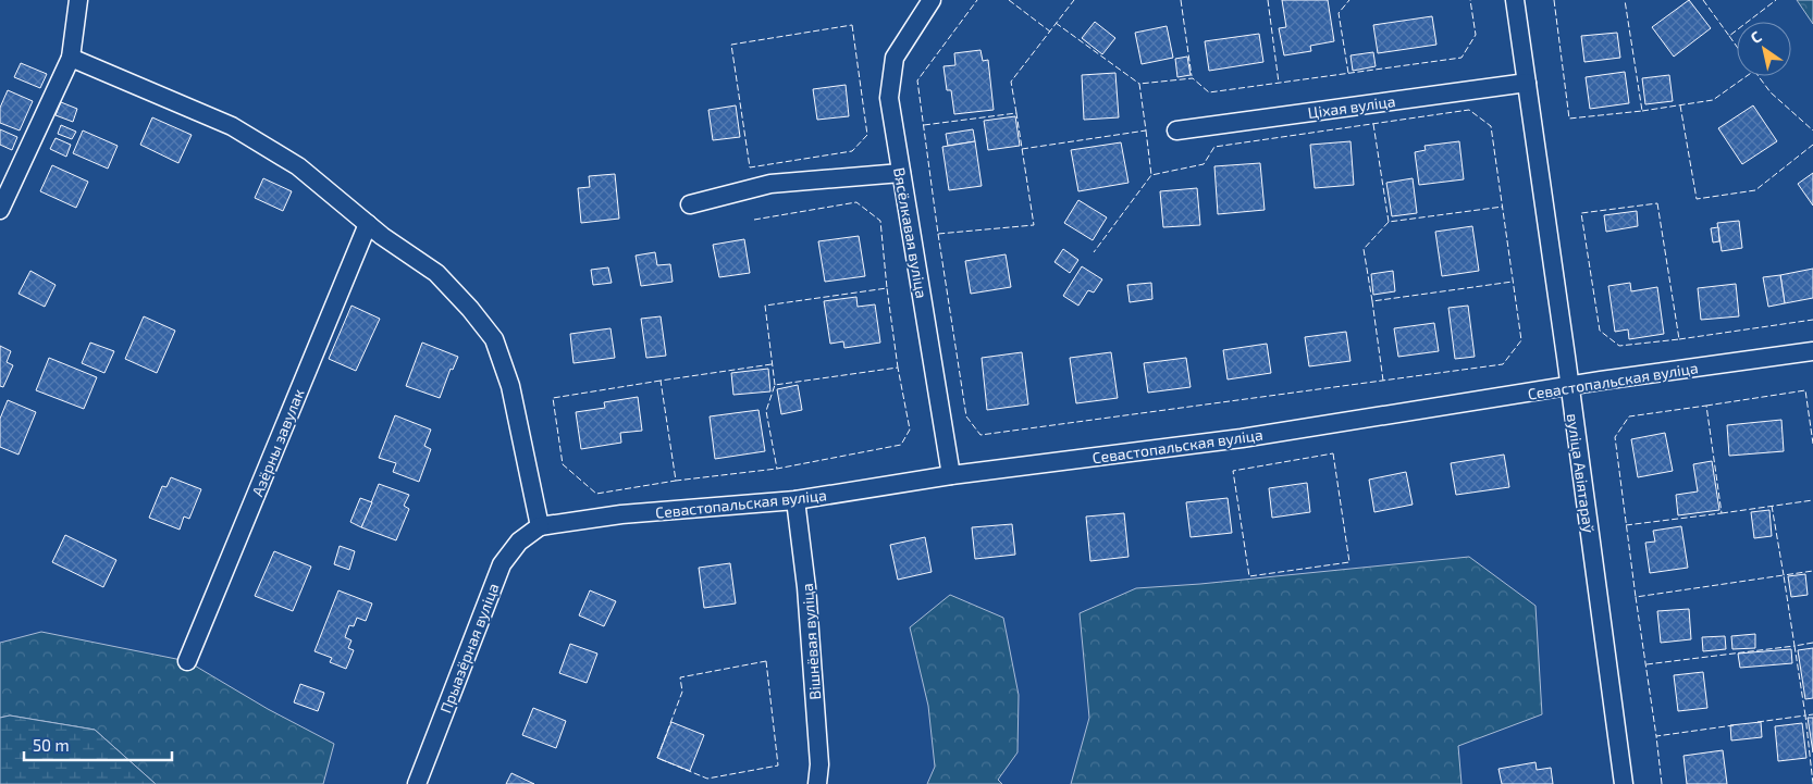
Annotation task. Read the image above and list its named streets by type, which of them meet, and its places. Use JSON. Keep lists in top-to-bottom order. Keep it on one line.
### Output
{"streets":{"street":["Ціхая вуліца","Вясёлкавая вуліца","Севастопальская вуліца","Азёрны завулак","вуліца Авіятараў","Вішнёвая вуліца","Прыазёрная вуліца"]},"crossings":[["Ціхая вуліца","вуліца Авіятараў"],["Вясёлкавая вуліца","Севастопальская вуліца"],["Севастопальская вуліца","вуліца Авіятараў"],["Севастопальская вуліца","Вішнёвая вуліца"],["Севастопальская вуліца","Прыазёрная вуліца"]],"scale_bar":"50 m","north":"top left"}
